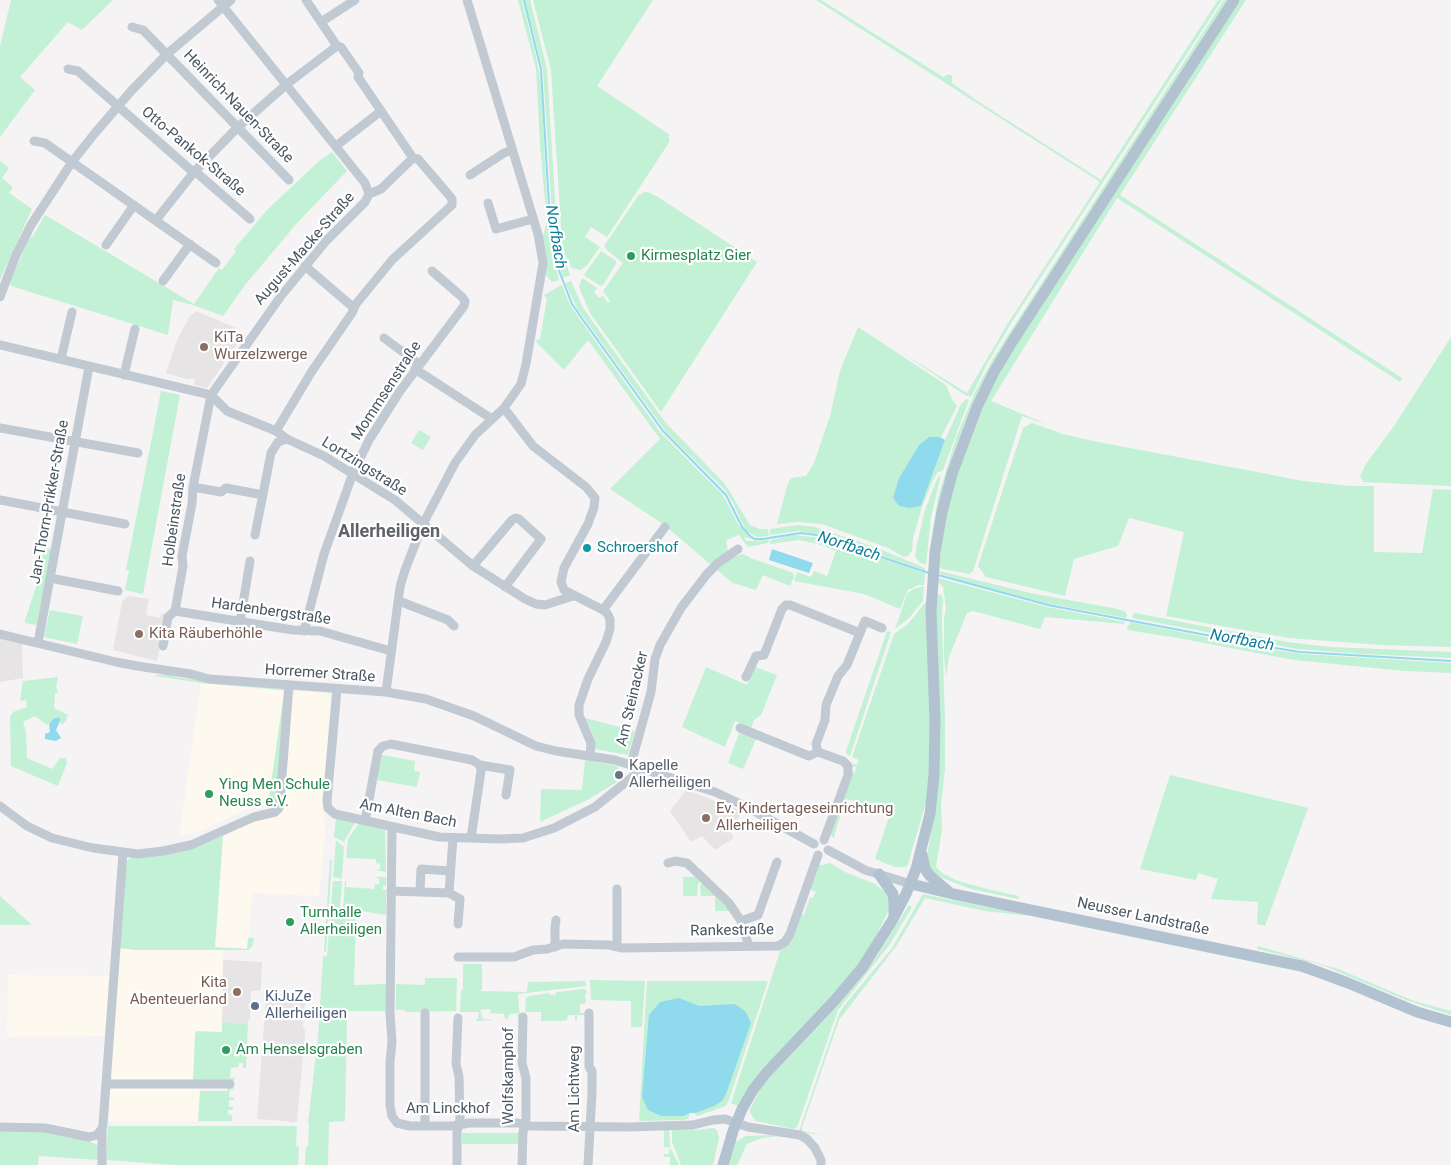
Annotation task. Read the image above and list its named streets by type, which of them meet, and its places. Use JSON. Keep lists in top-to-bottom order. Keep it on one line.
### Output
{"streets":{"main road":["Neusser Landstraße"],"street":["Heinrich-Nauen-Straße","Otto-Pankok-Straße","August-Macke-Straße","Mommsenstraße","Lortzingstraße","Jan-Thorn-Prikker-Straße","Holbeinstraße","Hardenbergstraße","Horremer Straße","Am Steinacker","Am Alten Bach","Rankestraße","Wolfskamphof","Am Lichtweg","Am Linckhof"]},"crossings":[["August-Macke-Straße","Lortzingstraße"],["August-Macke-Straße","Holbeinstraße"],["Mommsenstraße","Lortzingstraße"],["Mommsenstraße","Hardenbergstraße"],["Lortzingstraße","Holbeinstraße"],["Jan-Thorn-Prikker-Straße","Horremer Straße"],["Holbeinstraße","Hardenbergstraße"],["Horremer Straße","Am Steinacker"],["Horremer Straße","Am Alten Bach"],["Am Steinacker","Am Alten Bach"],["Am Alten Bach","Am Linckhof"],["Neusser Landstraße","Rankestraße"],["Wolfskamphof","Am Linckhof"],["Am Lichtweg","Am Linckhof"]],"districts":["Allerheiligen"],"water":["Norfbach"],"places":["Kirmesplatz Gier","KiTa Wurzelzwerge","Schroershof","Kita Räuberhöhle","Kapelle Allerheiligen","Ying Men Schule Neuss e.V.","Ev. Kindertageseinrichtung Allerheiligen","Turnhalle Allerheiligen","Kita Abenteuerland","KiJuZe Allerheiligen","Am Henselsgraben"]}
